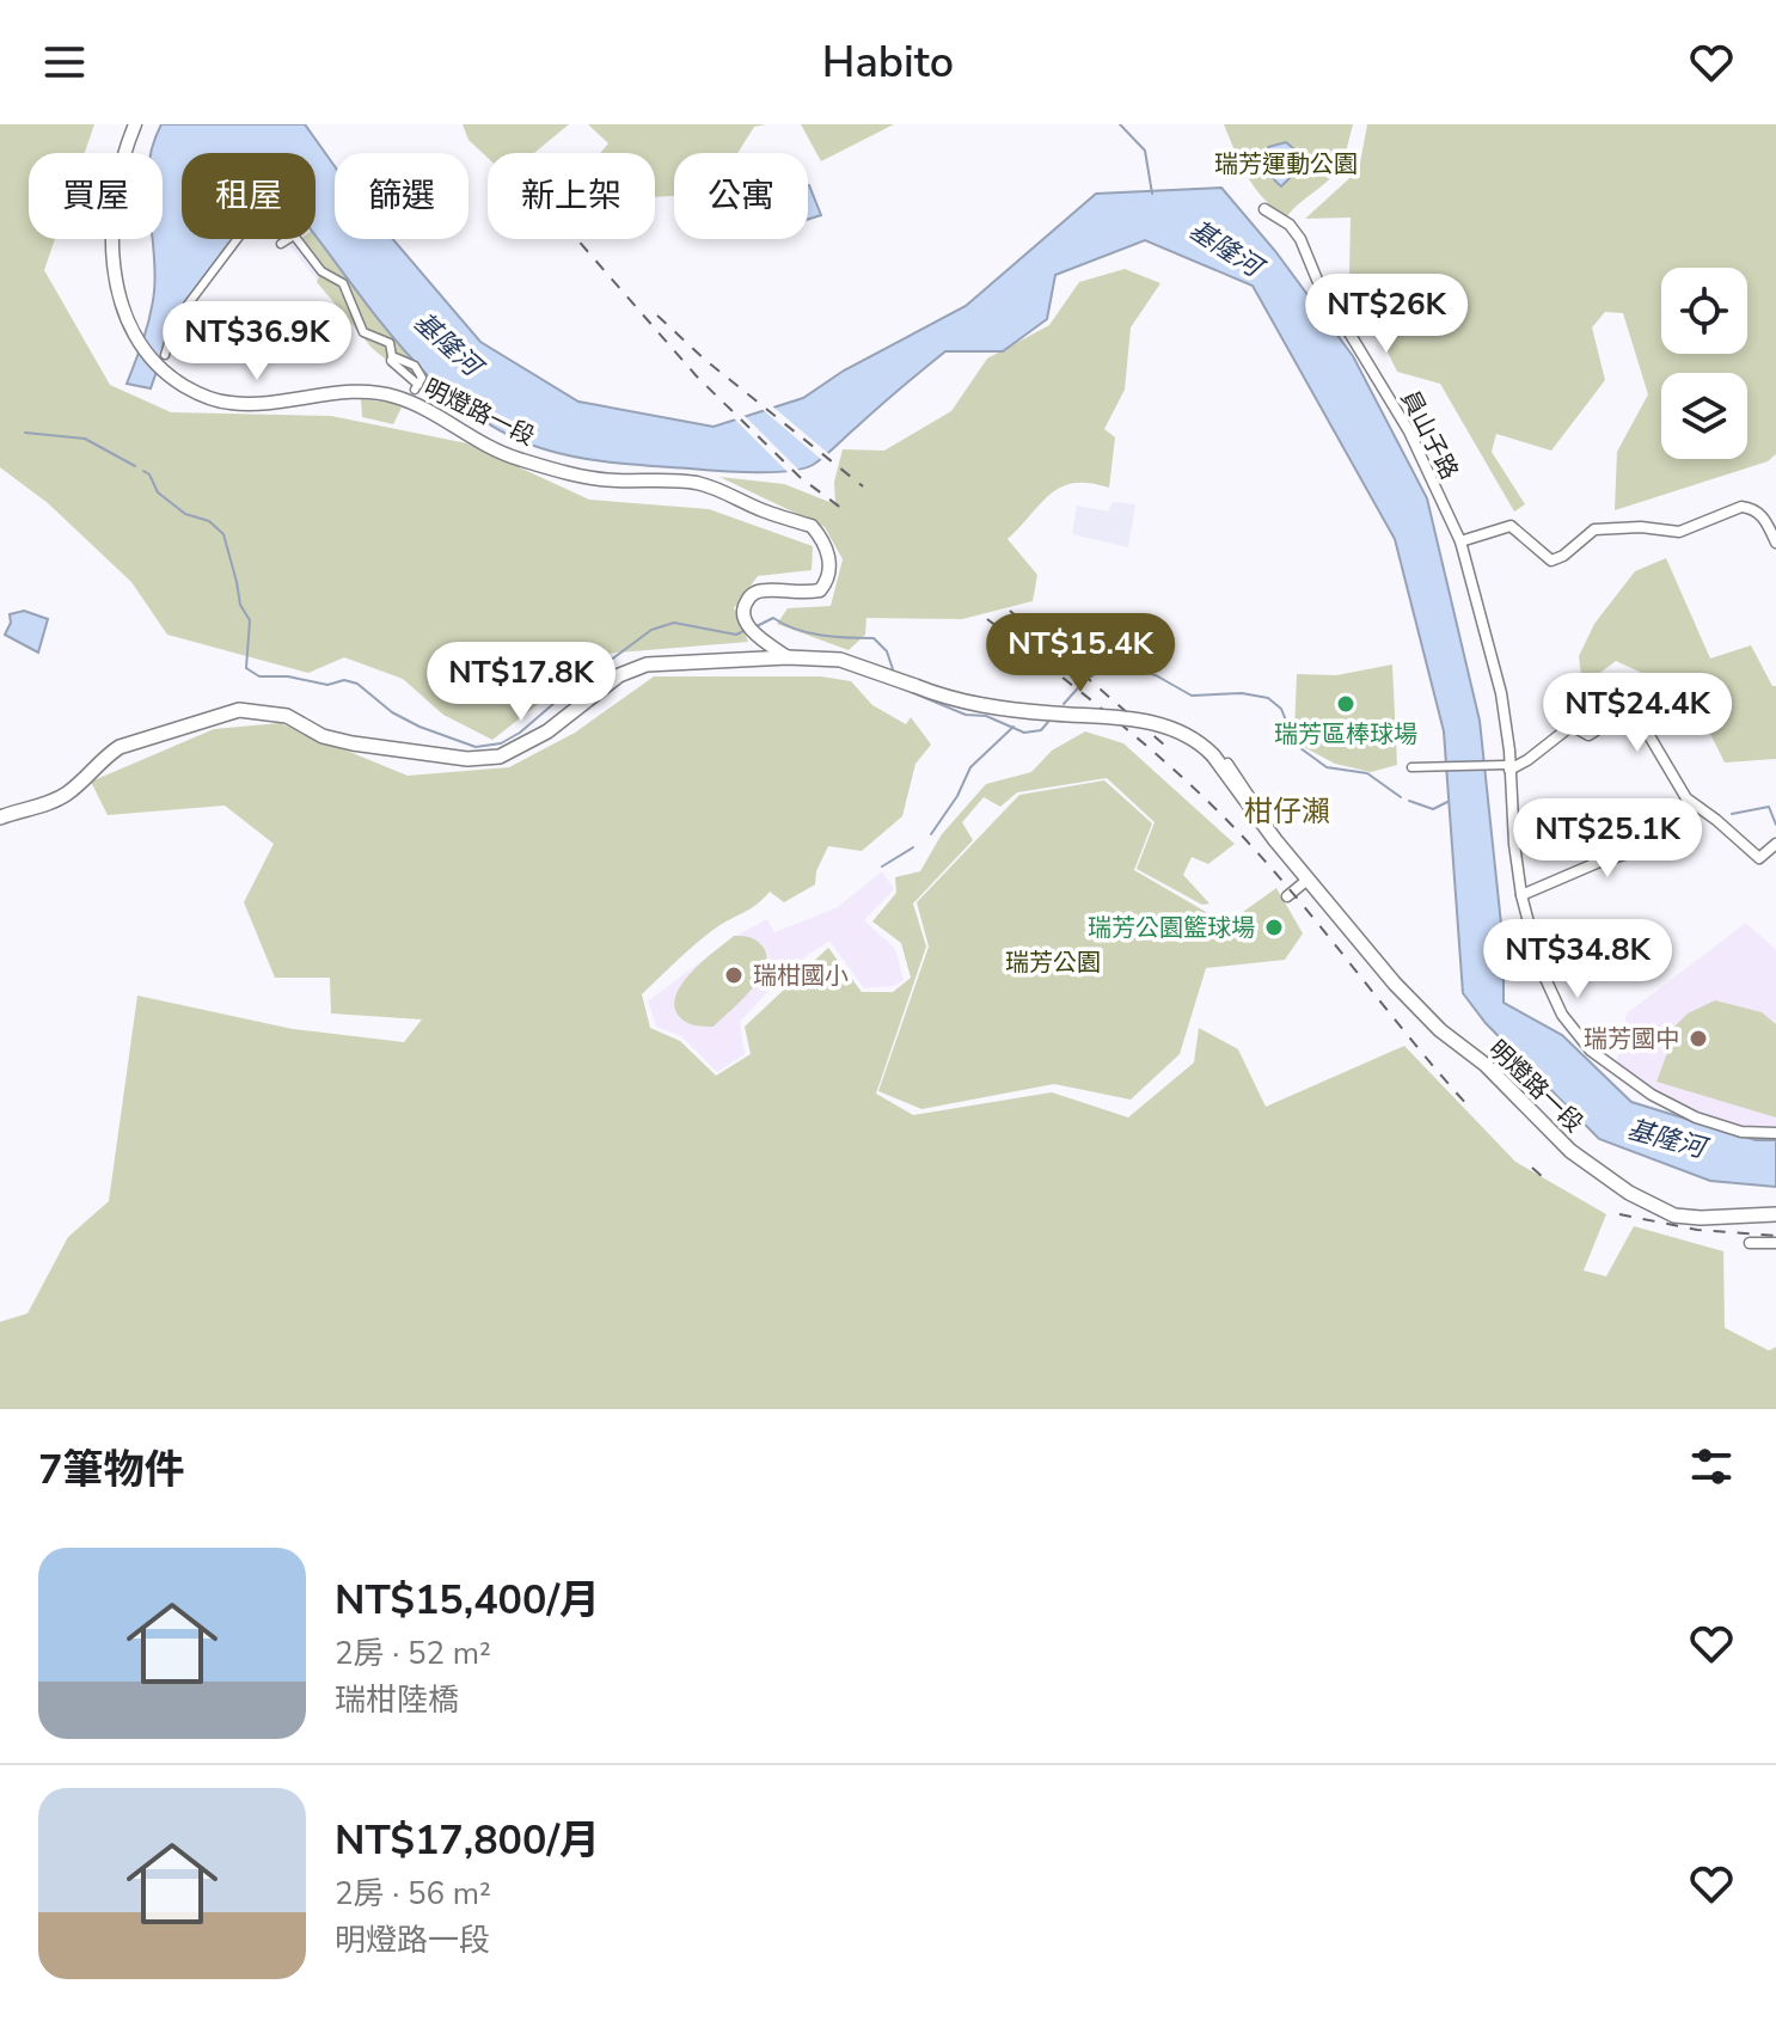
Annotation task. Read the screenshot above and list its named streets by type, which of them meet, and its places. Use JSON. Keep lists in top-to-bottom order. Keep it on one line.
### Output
{"streets":{"main road":["明燈路一段"],"street":["員山子路"]},"districts":["柑仔瀨"],"water":["基隆河"],"parks":["瑞芳運動公園","瑞芳公園"],"places":["瑞芳區棒球場","瑞芳公園籃球場","瑞柑國小","瑞芳國中"],"page":{"header":"Habito","chip":["買屋","租屋","篩選","新上架","公寓"],"price":["NT$26K","NT$36.9K","NT$15.4K","NT$17.8K","NT$24.4K","NT$25.1K","NT$34.8K"],"heading":"7筆物件","list":[{"name":"NT$15,400/月","note":"2房 · 52 m² · 瑞柑陸橋"},{"name":"NT$17,800/月","note":"2房 · 56 m² · 明燈路一段"}]}}
